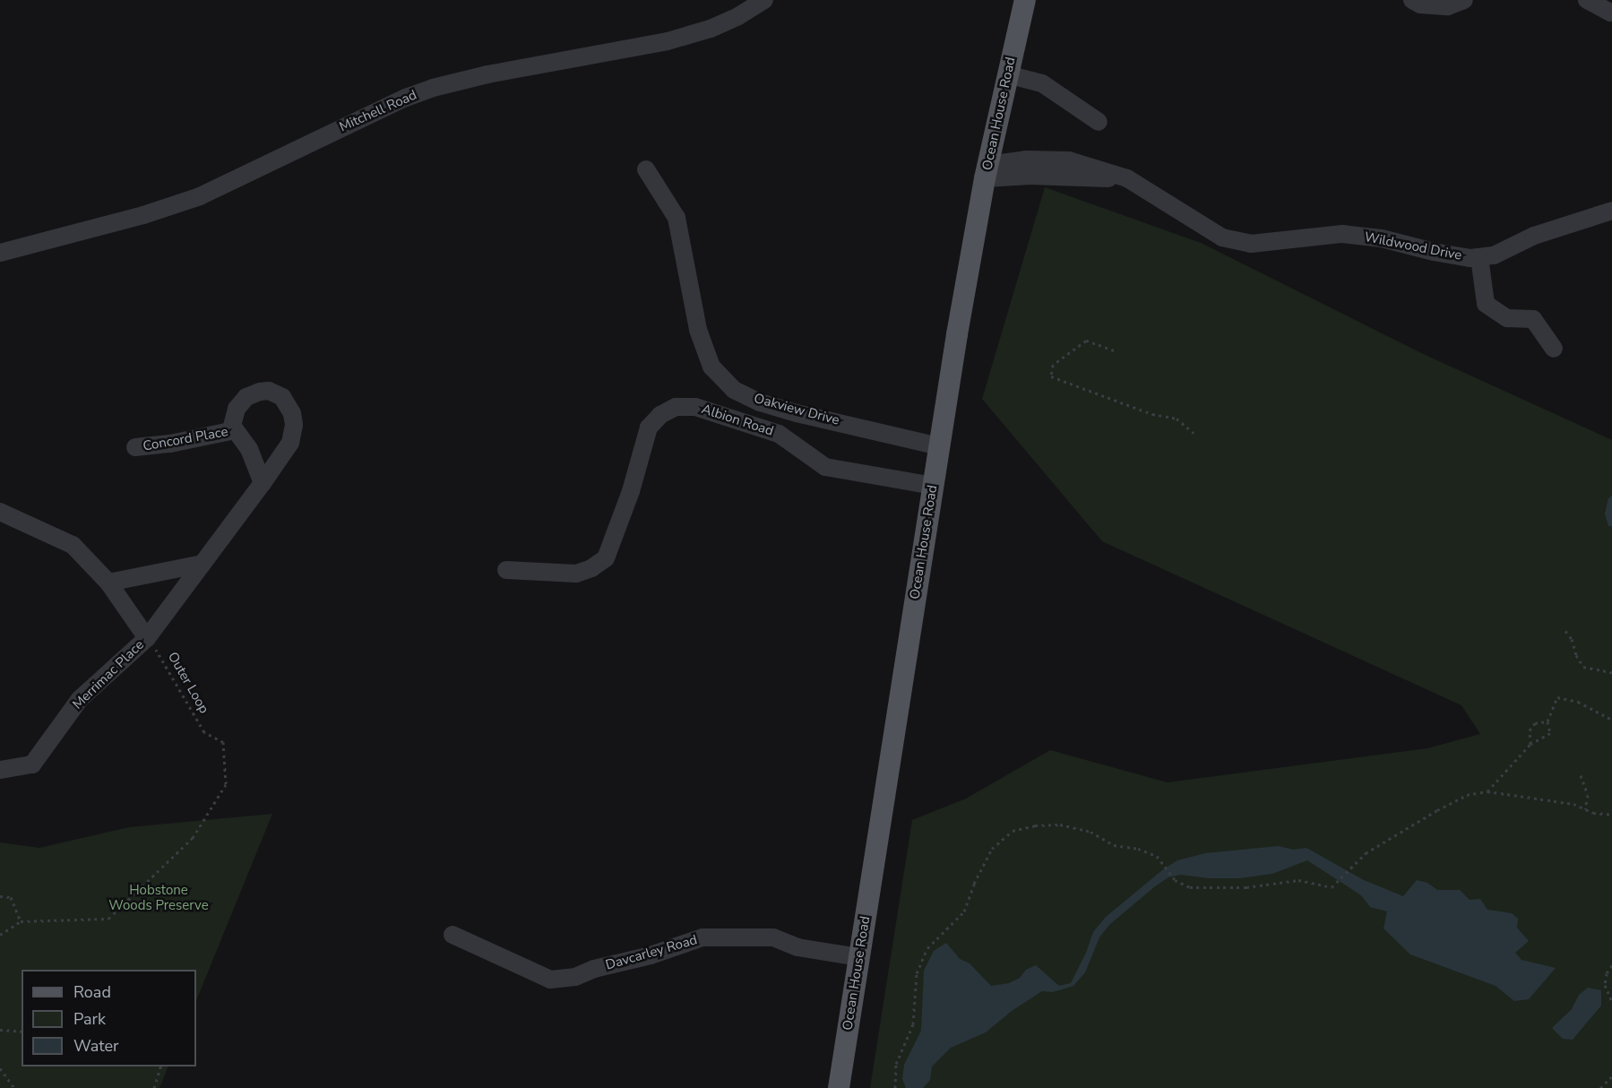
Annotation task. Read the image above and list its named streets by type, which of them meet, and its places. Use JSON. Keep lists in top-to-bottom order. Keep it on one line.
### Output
{"streets":{"main road":["Ocean House Road"],"street":["Mitchell Road","Wildwood Drive","Oakview Drive","Albion Road","Concord Place","Merrimac Place","Davcarley Road"],"path":["Outer Loop"]},"crossings":[["Ocean House Road","Wildwood Drive"],["Ocean House Road","Oakview Drive"],["Ocean House Road","Albion Road"],["Ocean House Road","Davcarley Road"],["Concord Place","Merrimac Place"],["Merrimac Place","Outer Loop"]],"parks":["Hobstone Woods Preserve"],"legend":["Road","Park","Water"]}
